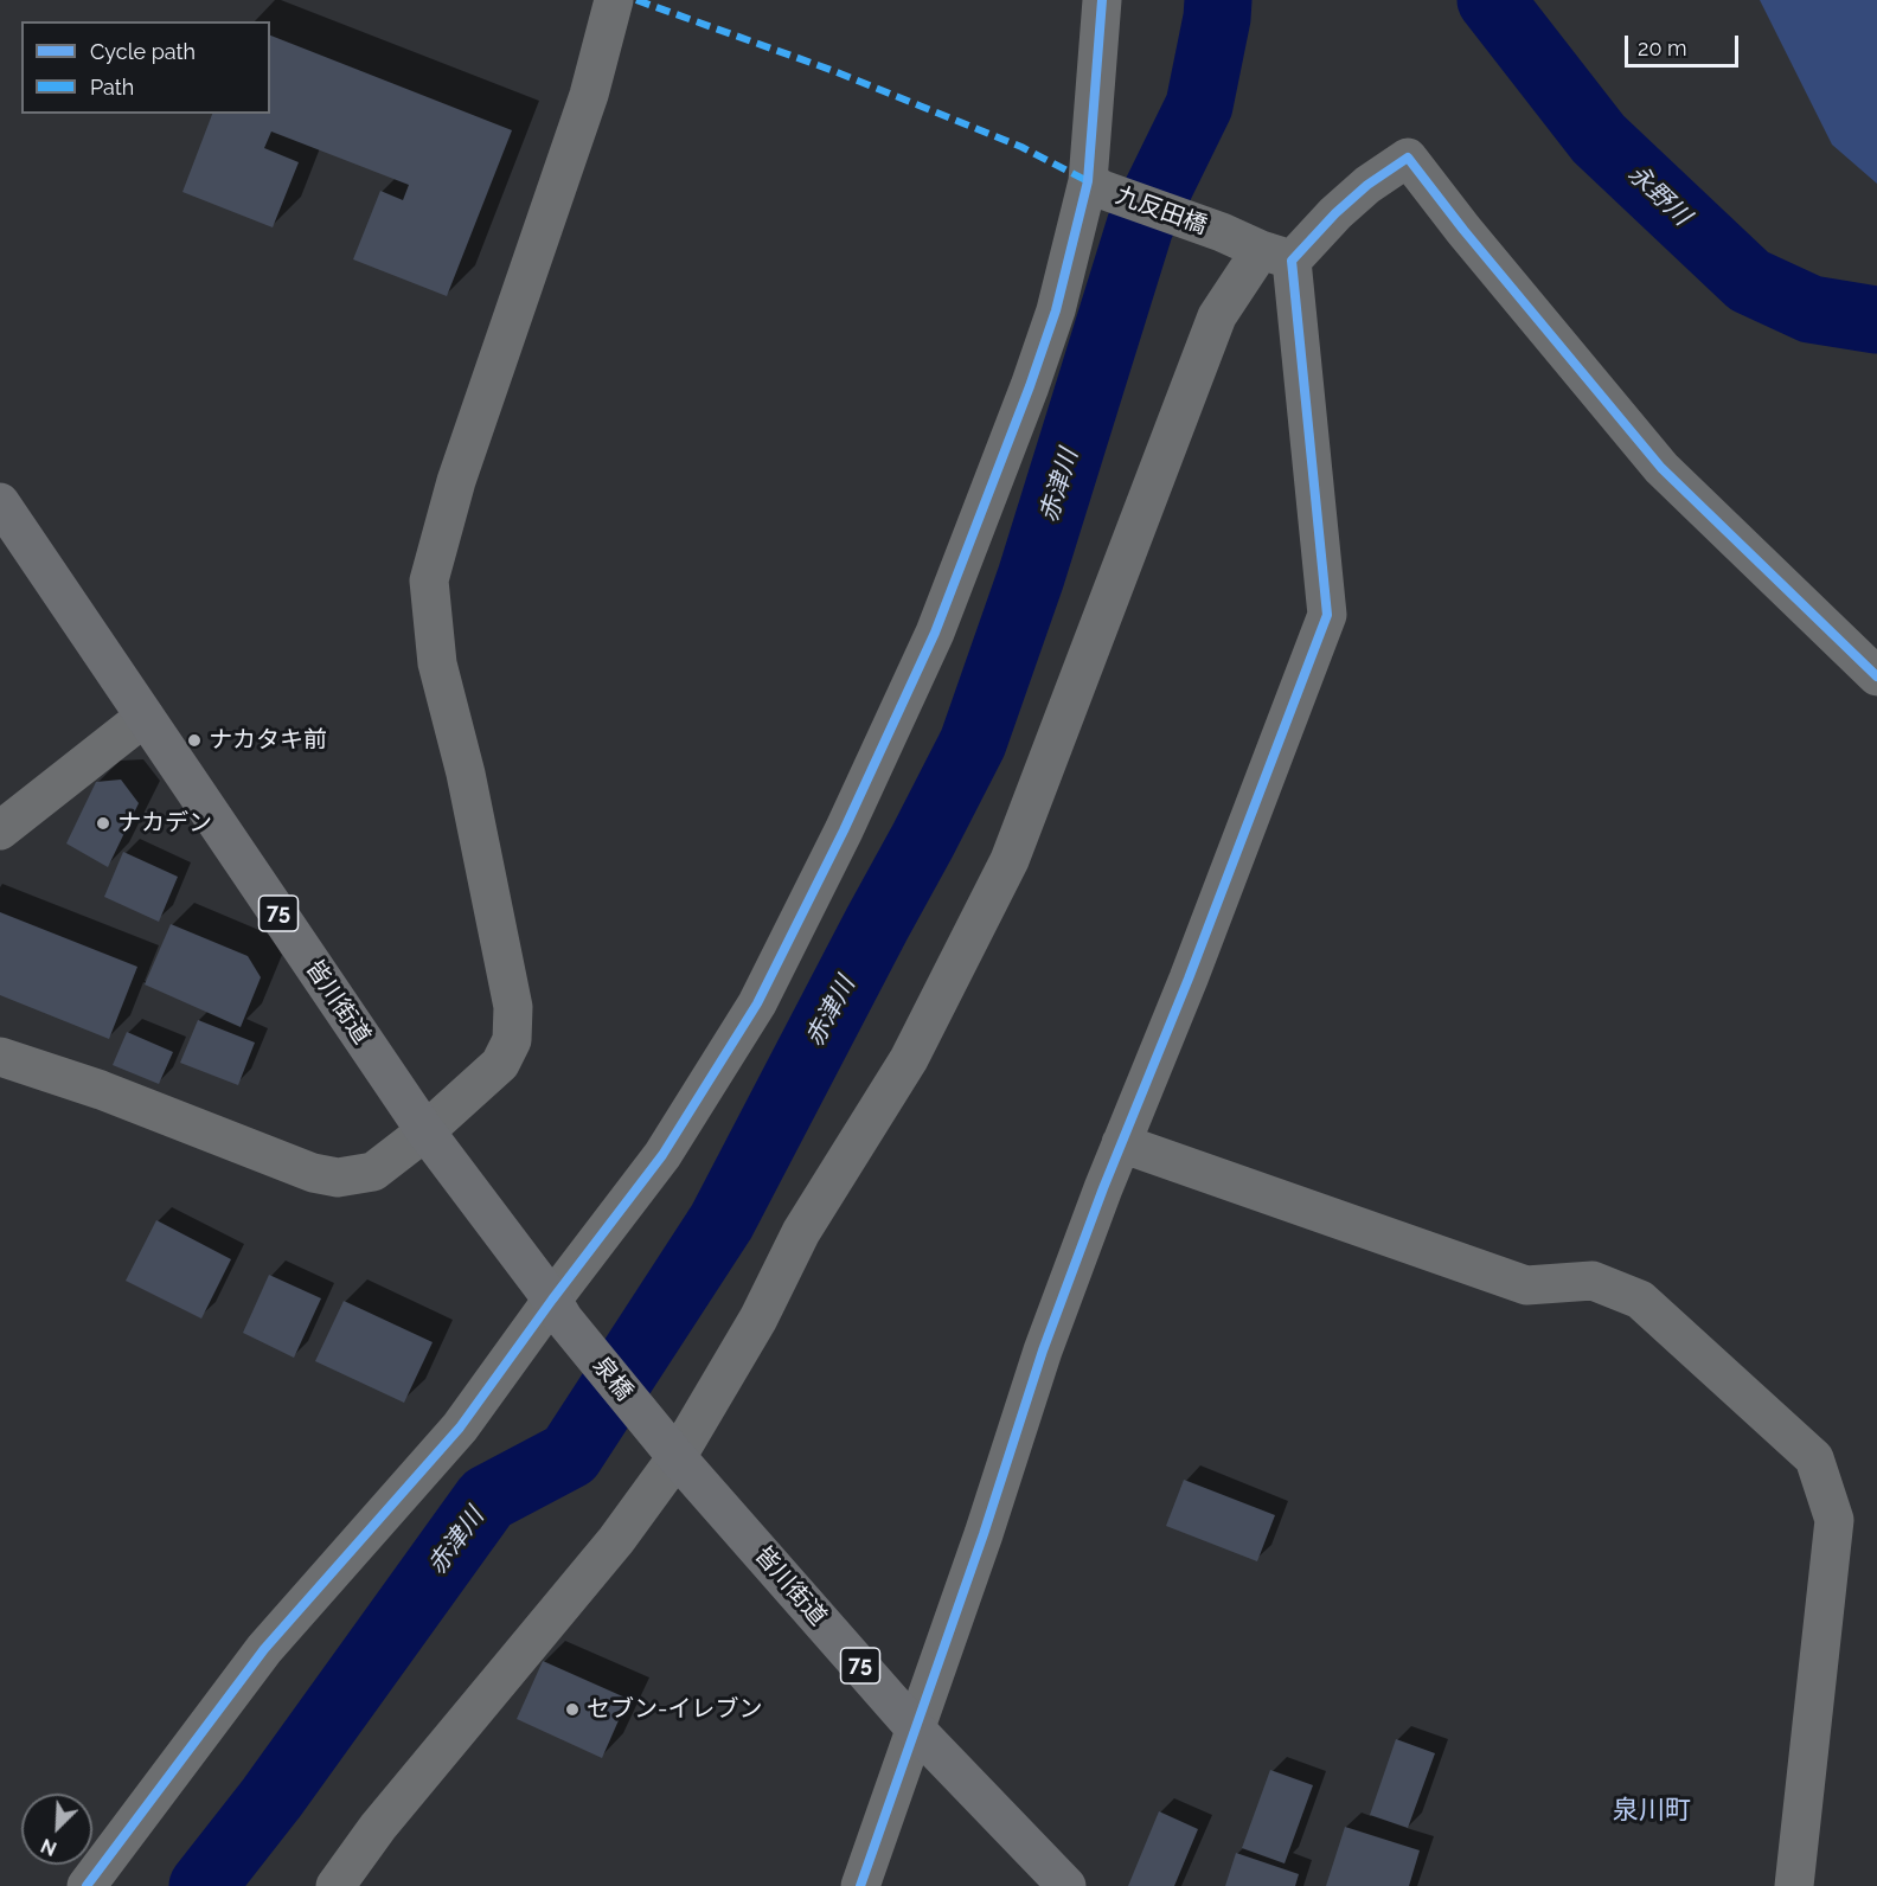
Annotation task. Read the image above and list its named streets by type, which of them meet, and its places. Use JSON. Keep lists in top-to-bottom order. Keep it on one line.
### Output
{"streets":{"main road":["75","皆川街道","泉橋"],"street":["九反田橋"]},"crossings":[["皆川街道","泉橋"]],"districts":["泉川町"],"water":["永野川","赤津川"],"places":["ナカタキ前","ナカデン","セブン-イレブン"],"legend":["Cycle path","Path"],"scale_bar":"20 m","north":"bottom left"}
